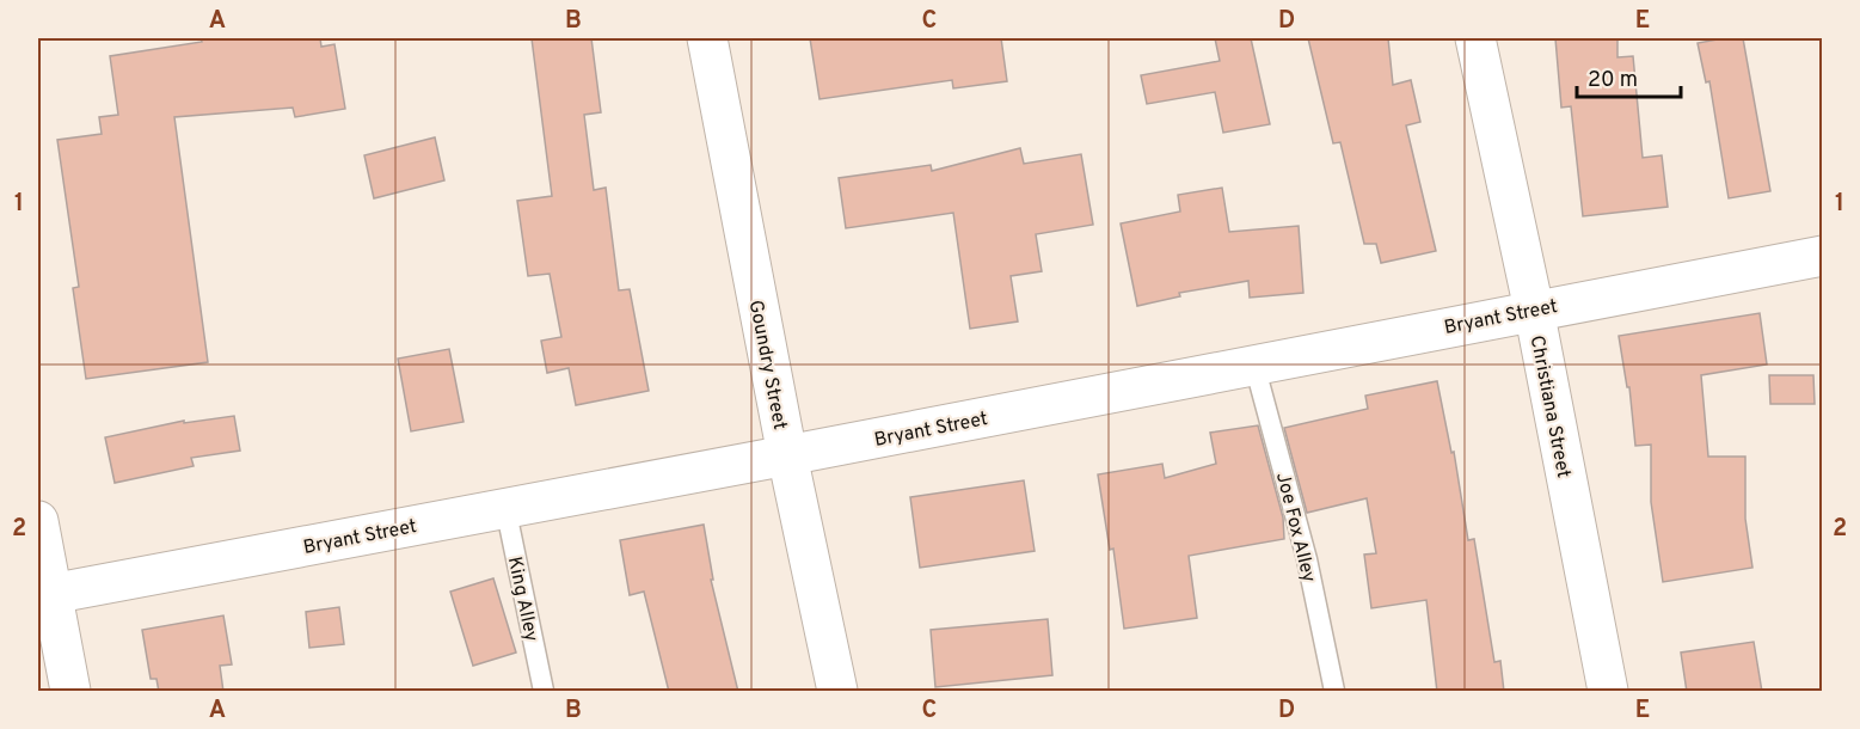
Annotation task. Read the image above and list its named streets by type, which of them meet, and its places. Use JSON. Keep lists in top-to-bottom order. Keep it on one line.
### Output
{"streets":{"street":["Bryant Street","Goundry Street","Christiana Street"],"lane":["Joe Fox Alley","King Alley"]},"crossings":[["Bryant Street","Goundry Street"],["Bryant Street","Christiana Street"],["Bryant Street","Joe Fox Alley"],["Bryant Street","King Alley"]],"scale_bar":"20 m","grid":{"columns":["A","B","C","D","E"],"rows":["1","2"]}}
